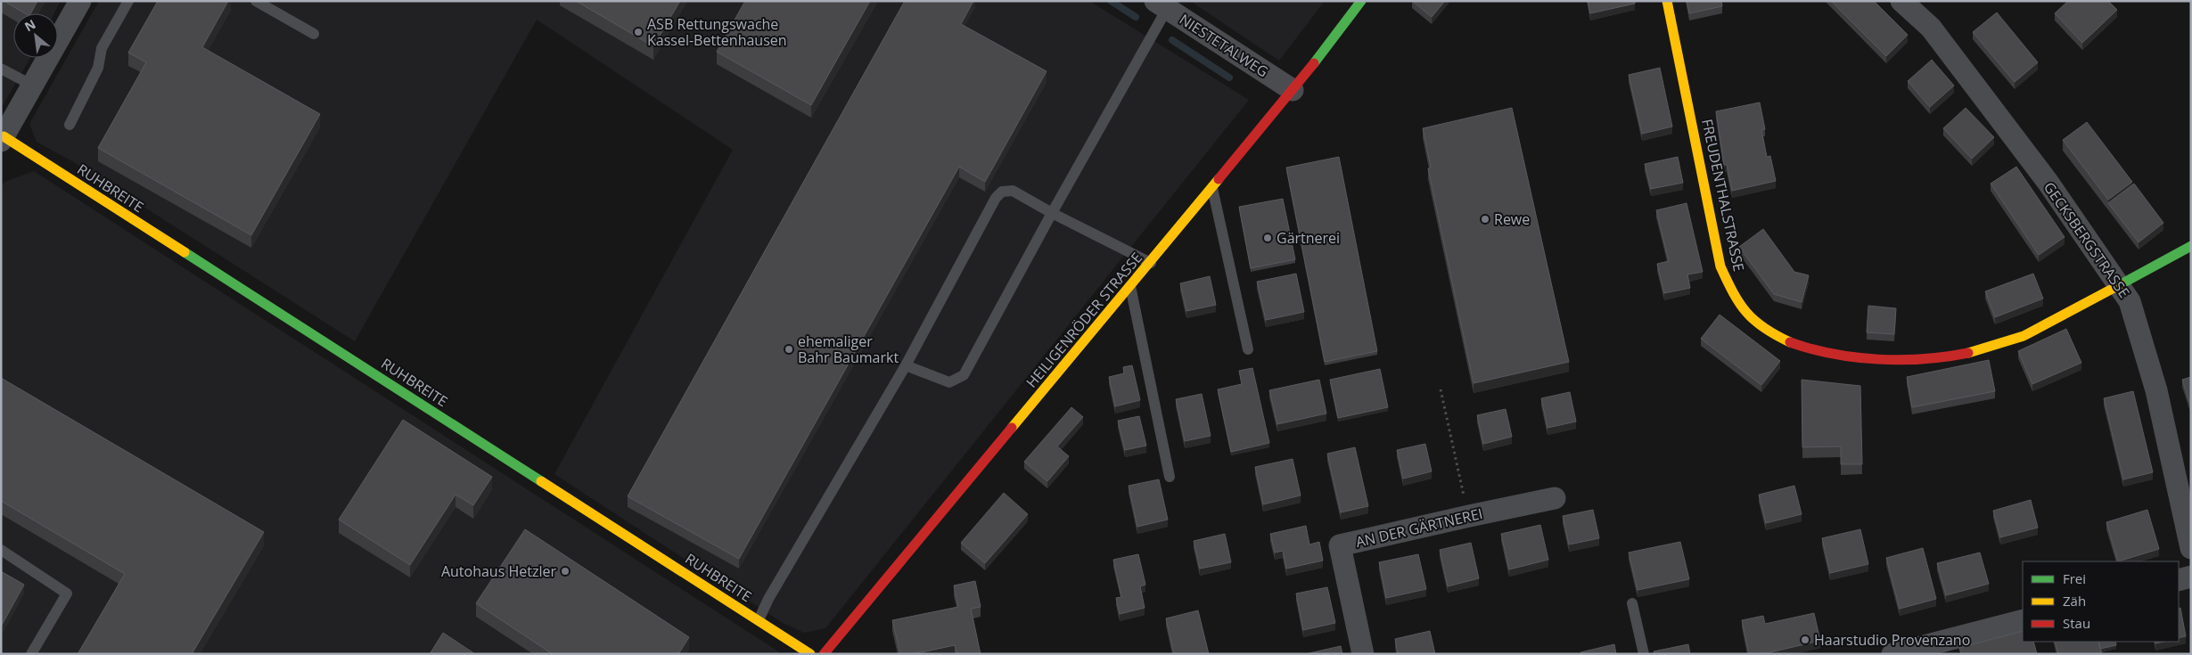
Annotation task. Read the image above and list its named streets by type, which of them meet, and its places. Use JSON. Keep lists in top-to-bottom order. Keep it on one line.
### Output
{"streets":{"street":["NIESTETALWEG","RUHBREITE","FREUDENTHALSTRASSE","GECKSBERGSTRASSE","HEILIGENRÖDER STRASSE","AN DER GÄRTNEREI"]},"crossings":[["NIESTETALWEG","HEILIGENRÖDER STRASSE"],["FREUDENTHALSTRASSE","GECKSBERGSTRASSE"]],"places":["ASB Rettungswache Kassel-Bettenhausen","Rewe","Gärtnerei","ehemaliger Bahr Baumarkt","Autohaus Hetzler","Haarstudio Provenzano"],"legend":["Frei","Zäh","Stau"],"north":"top left"}
